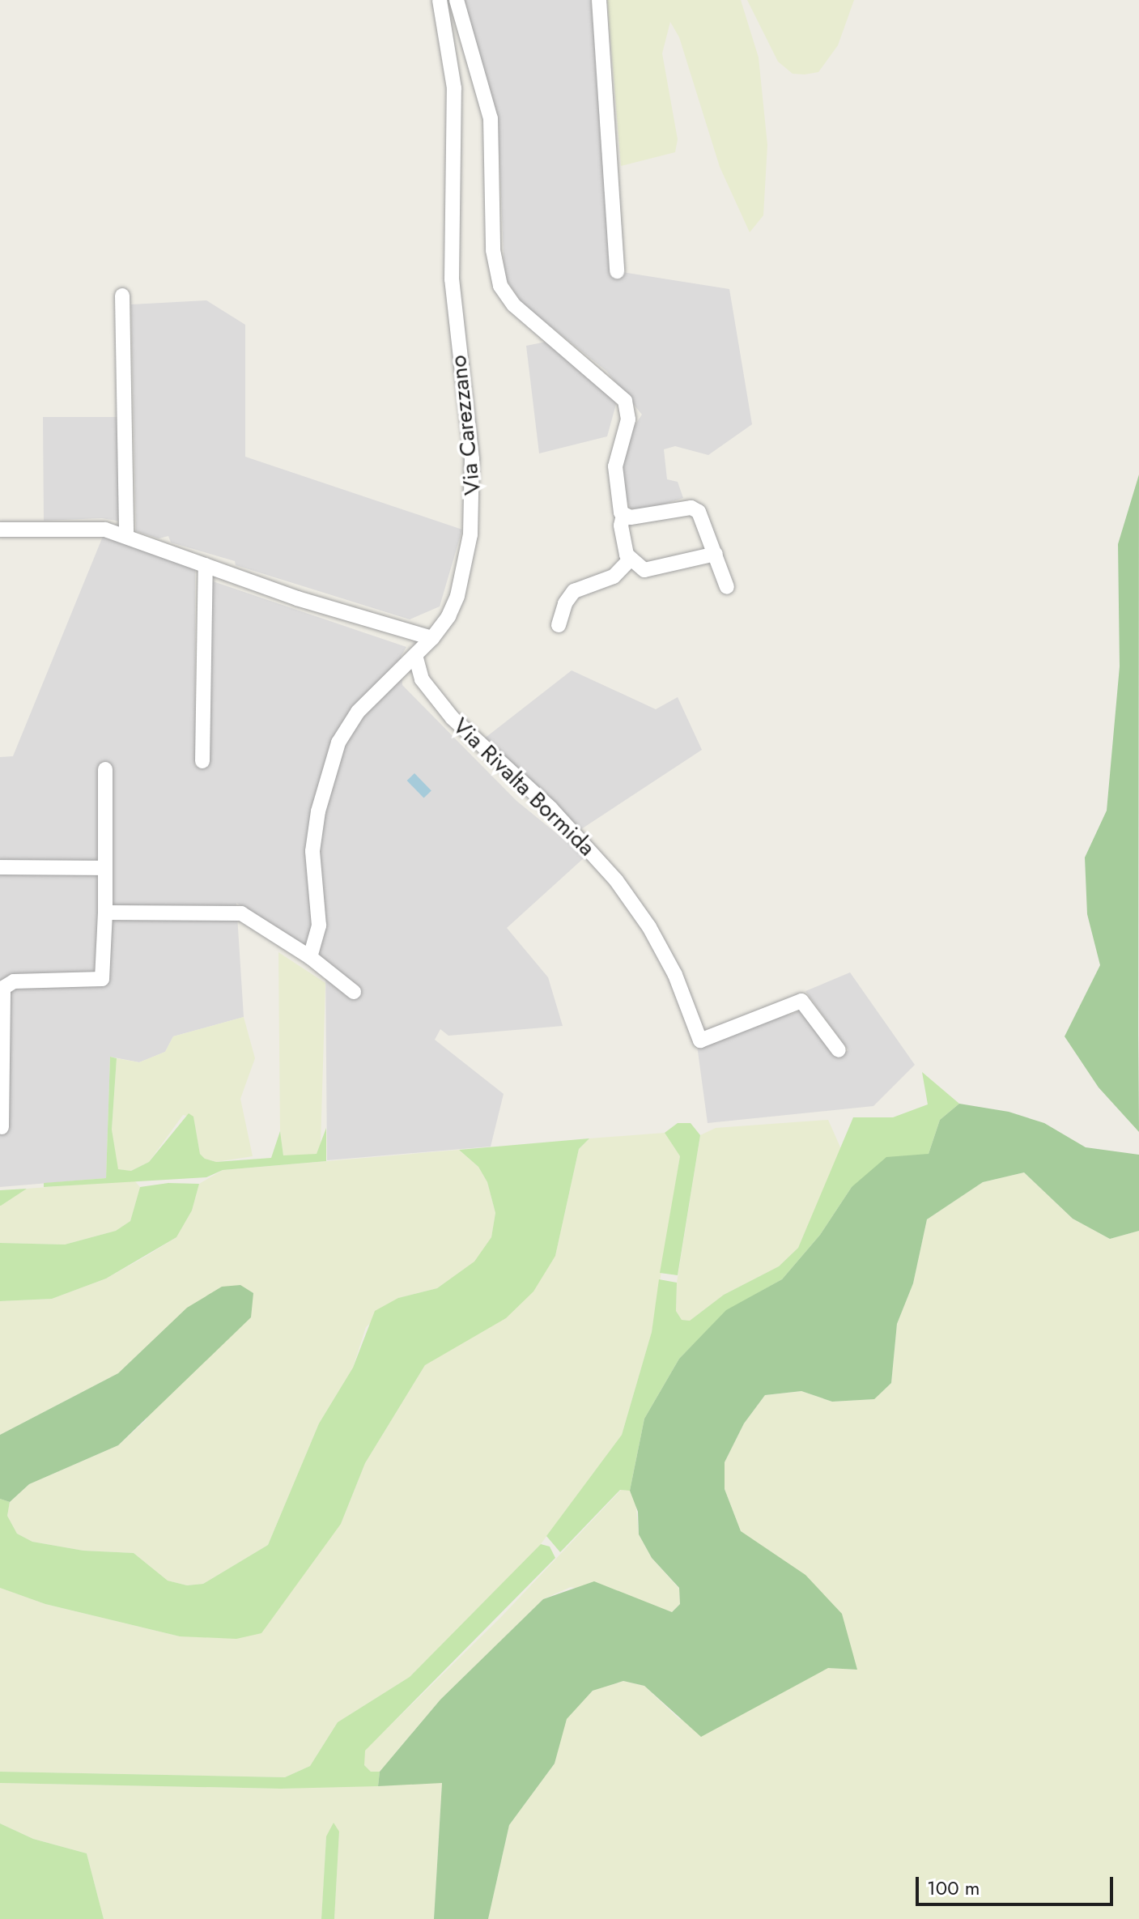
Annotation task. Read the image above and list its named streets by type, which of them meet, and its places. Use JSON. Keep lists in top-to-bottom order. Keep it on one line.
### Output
{"streets":{"street":["Via Carezzano","Via Rivalta Bormida"]},"crossings":[["Via Carezzano","Via Rivalta Bormida"]],"scale_bar":"100 m"}
